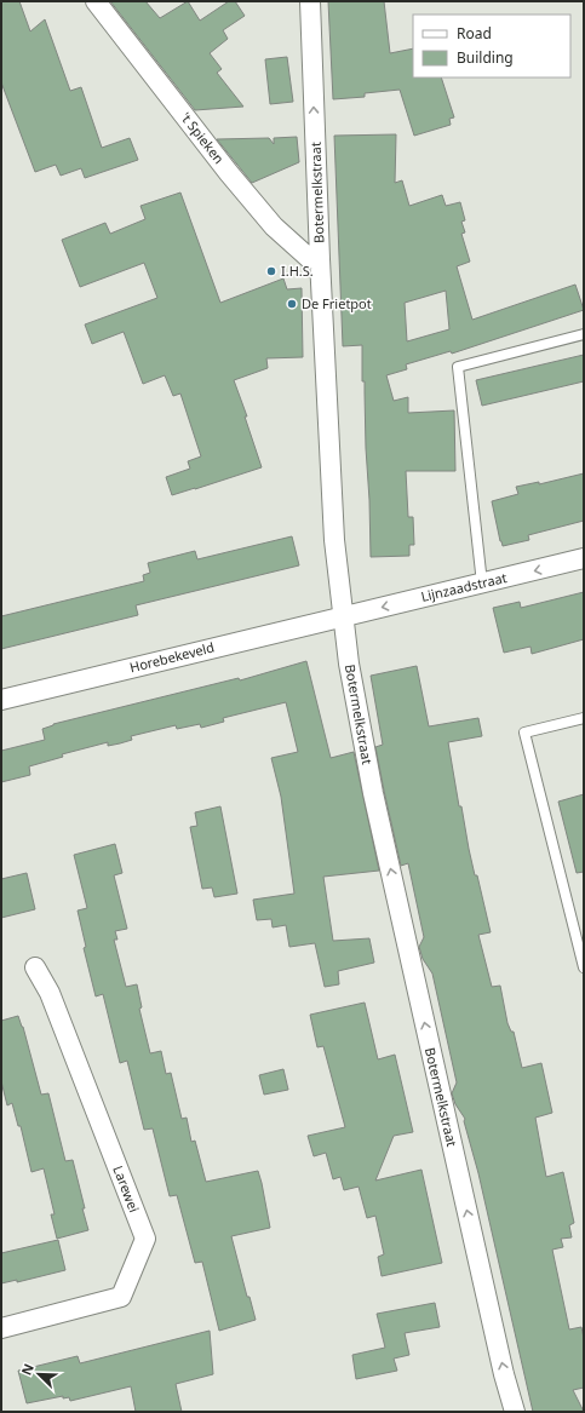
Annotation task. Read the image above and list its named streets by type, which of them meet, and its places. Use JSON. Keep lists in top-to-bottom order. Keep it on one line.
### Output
{"streets":{"street":["'t Spieken","Botermelkstraat","Lijnzaadstraat","Horebekeveld","Larewei"]},"crossings":[["'t Spieken","Botermelkstraat"],["Botermelkstraat","Lijnzaadstraat"],["Botermelkstraat","Horebekeveld"],["Lijnzaadstraat","Horebekeveld"]],"one_way":["Botermelkstraat","Lijnzaadstraat"],"places":["I.H.S.","De Frietpot"],"legend":["Road","Building"],"north":"top left"}
